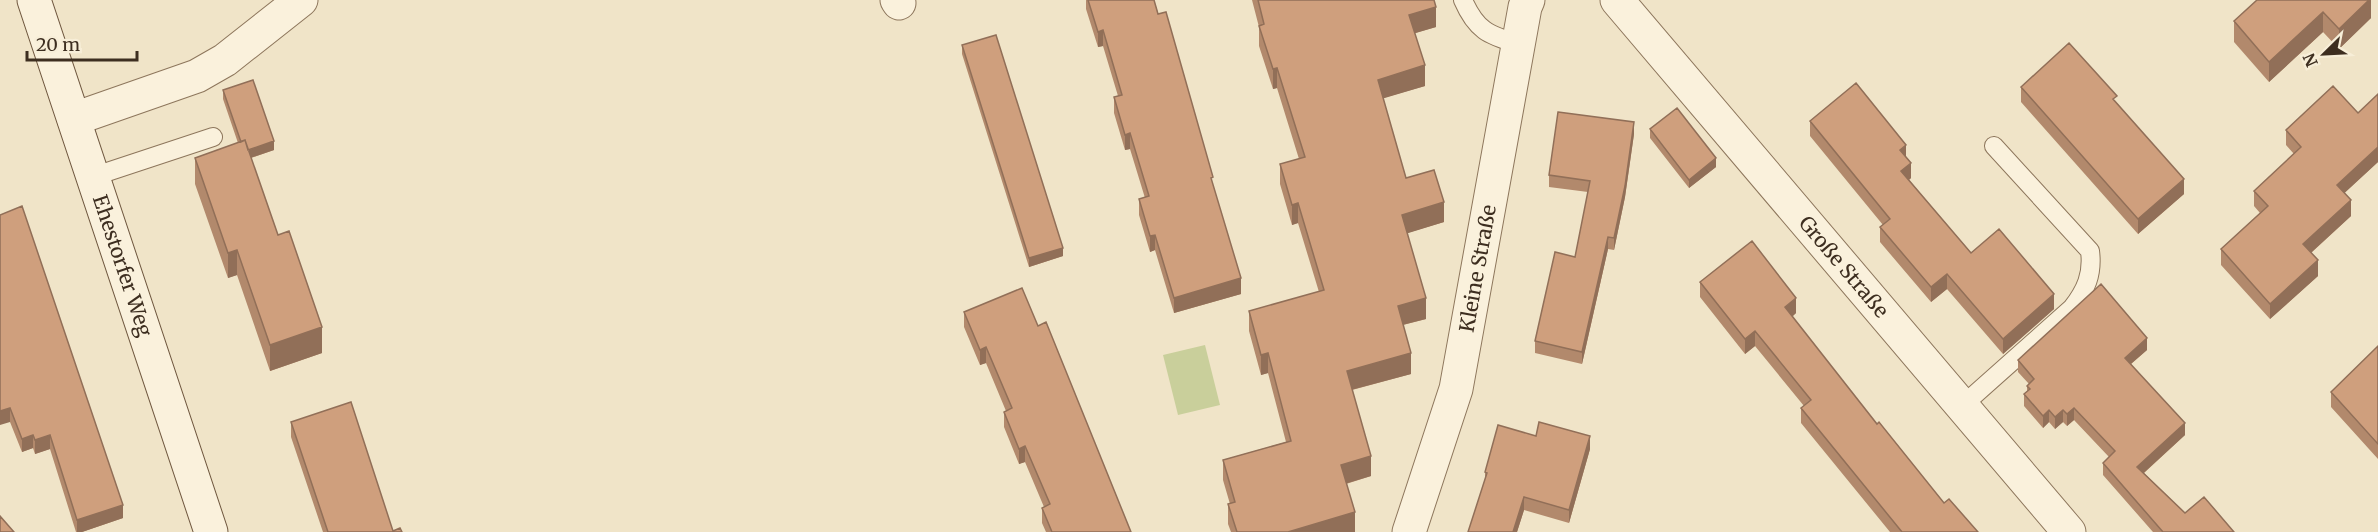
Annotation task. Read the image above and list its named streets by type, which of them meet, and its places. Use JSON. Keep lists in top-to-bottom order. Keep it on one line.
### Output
{"streets":{"street":["Große Straße","Ehestorfer Weg","Kleine Straße"]},"scale_bar":"20 m","north":"bottom left"}
